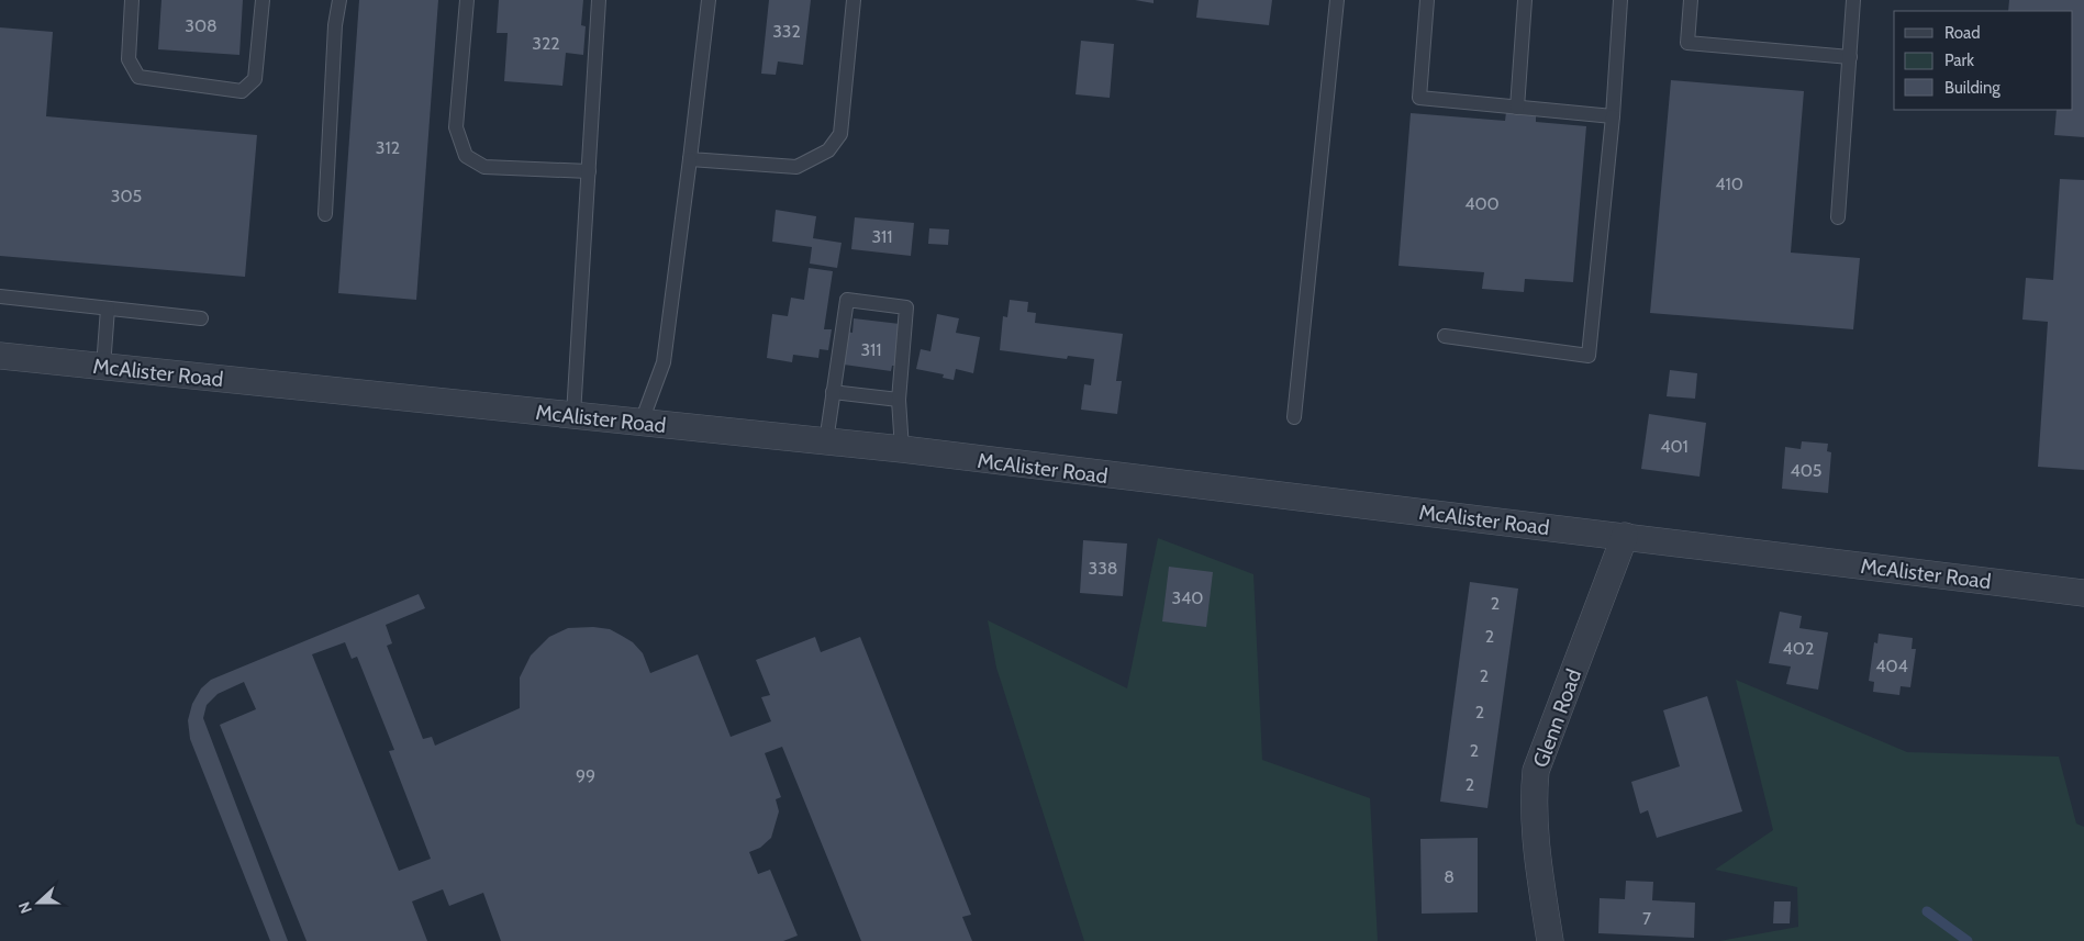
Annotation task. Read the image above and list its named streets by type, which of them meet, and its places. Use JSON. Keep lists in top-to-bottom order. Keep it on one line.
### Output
{"streets":{"street":["McAlister Road","Glenn Road"]},"crossings":[["McAlister Road","Glenn Road"]],"house_numbers":["308","332","322","312","410","305","400","311","311","401","405","338","340","2","2","402","404","2","2","2","99","2","8","7"],"legend":["Road","Park","Building"],"north":"left"}
